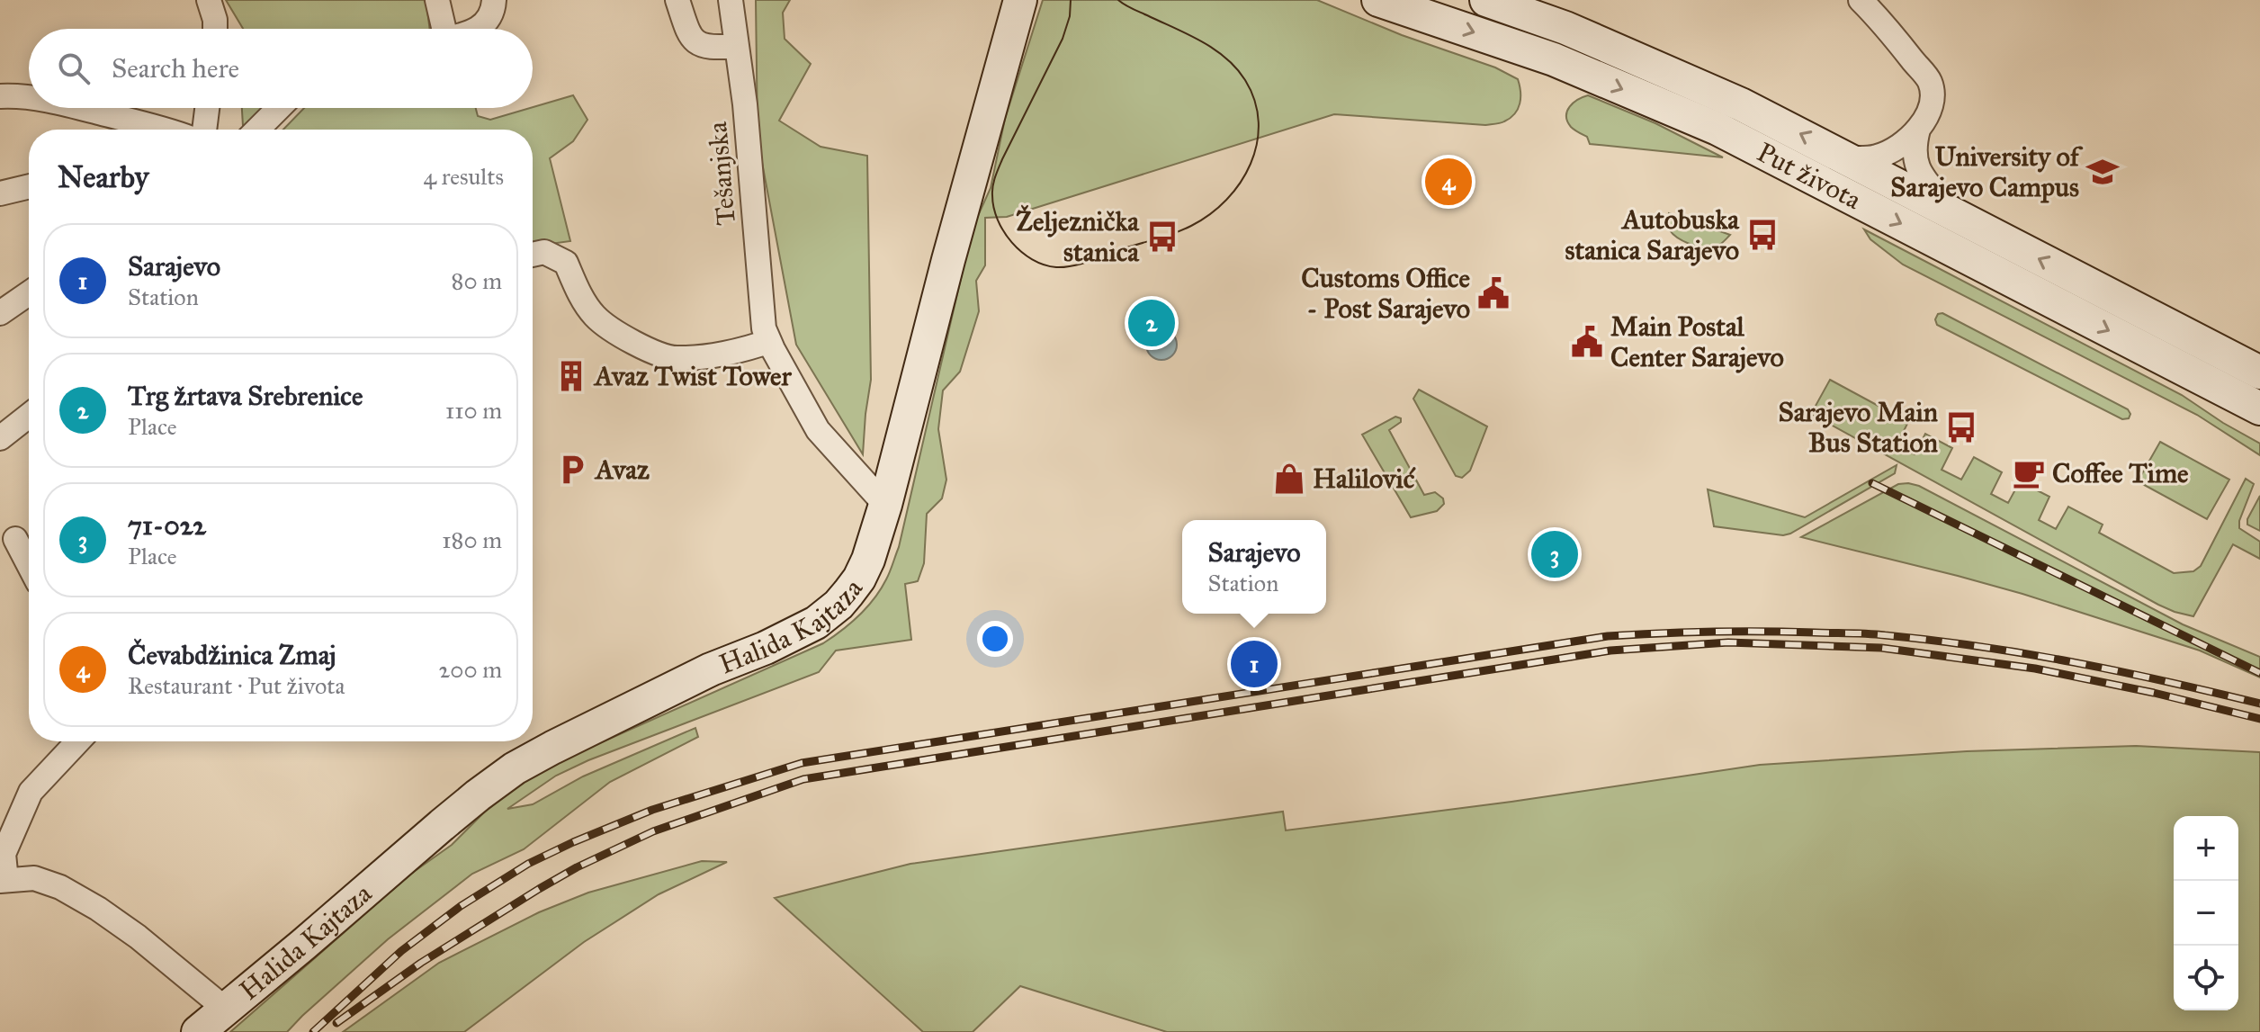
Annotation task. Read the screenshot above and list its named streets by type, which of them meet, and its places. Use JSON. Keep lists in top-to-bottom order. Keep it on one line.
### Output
{"streets":{"street":["Tešanjska","Put života","Halida Kajtaza"]},"crossings":[["Tešanjska","Halida Kajtaza"]],"places":{"school or university":["University of Sarajevo Campus"],"bus stop":["Autobuska stanica Sarajevo","Željeznička stanica","Sarajevo Main Bus Station"],"public building":["Customs Office - Post Sarajevo","Main Postal Center Sarajevo"],"building":["Avaz Twist Tower"],"parking":["Avaz"],"cafe":["Coffee Time"],"shop":["Halilović"]},"page":{"search":"Search here","heading":["Nearby","4 results"],"pins":["4","2","3","1"],"list":[{"mark":"1","name":"Sarajevo","note":"Station","value":"80 m"},{"mark":"2","name":"Trg žrtava Srebrenice","note":"Place","value":"110 m"},{"mark":"3","name":"71-022","note":"Place","value":"180 m"},{"mark":"4","name":"Čevabdžinica Zmaj","note":"Restaurant · Put života","value":"200 m"}],"popup":["Sarajevo","Station"],"map_buttons":["+","−"]}}
